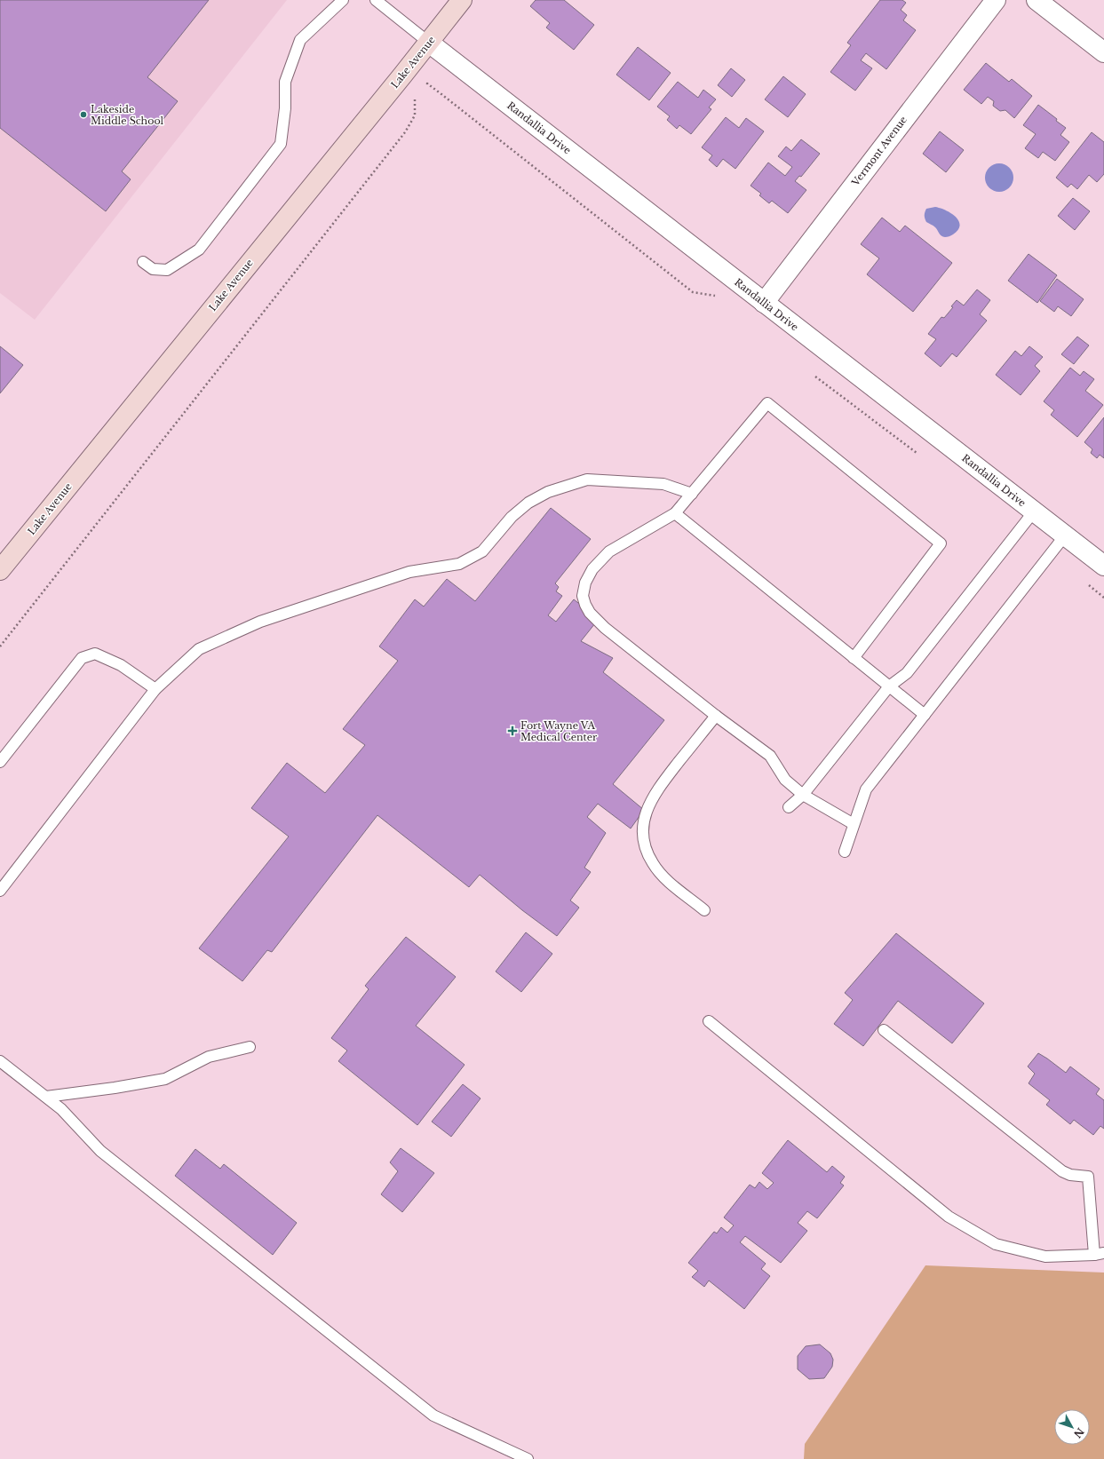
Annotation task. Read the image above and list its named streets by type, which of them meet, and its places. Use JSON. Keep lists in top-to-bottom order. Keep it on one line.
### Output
{"streets":{"main road":["Lake Avenue"],"street":["Randallia Drive","Vermont Avenue"]},"crossings":[["Lake Avenue","Randallia Drive"],["Randallia Drive","Vermont Avenue"]],"places":{"other":["Lakeside Middle School"],"health":["Fort Wayne VA Medical Center"]},"north":"bottom right"}
